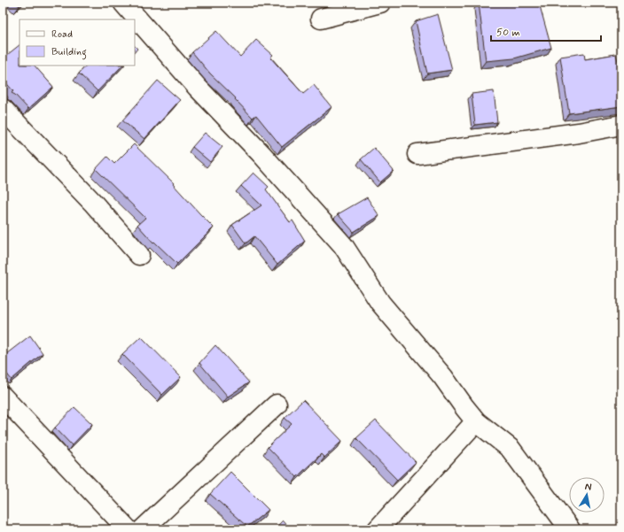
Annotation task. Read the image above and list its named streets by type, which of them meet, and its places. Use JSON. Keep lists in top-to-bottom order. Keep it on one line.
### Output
{"legend":["Road","Building"],"scale_bar":"50 m","north":"top"}
